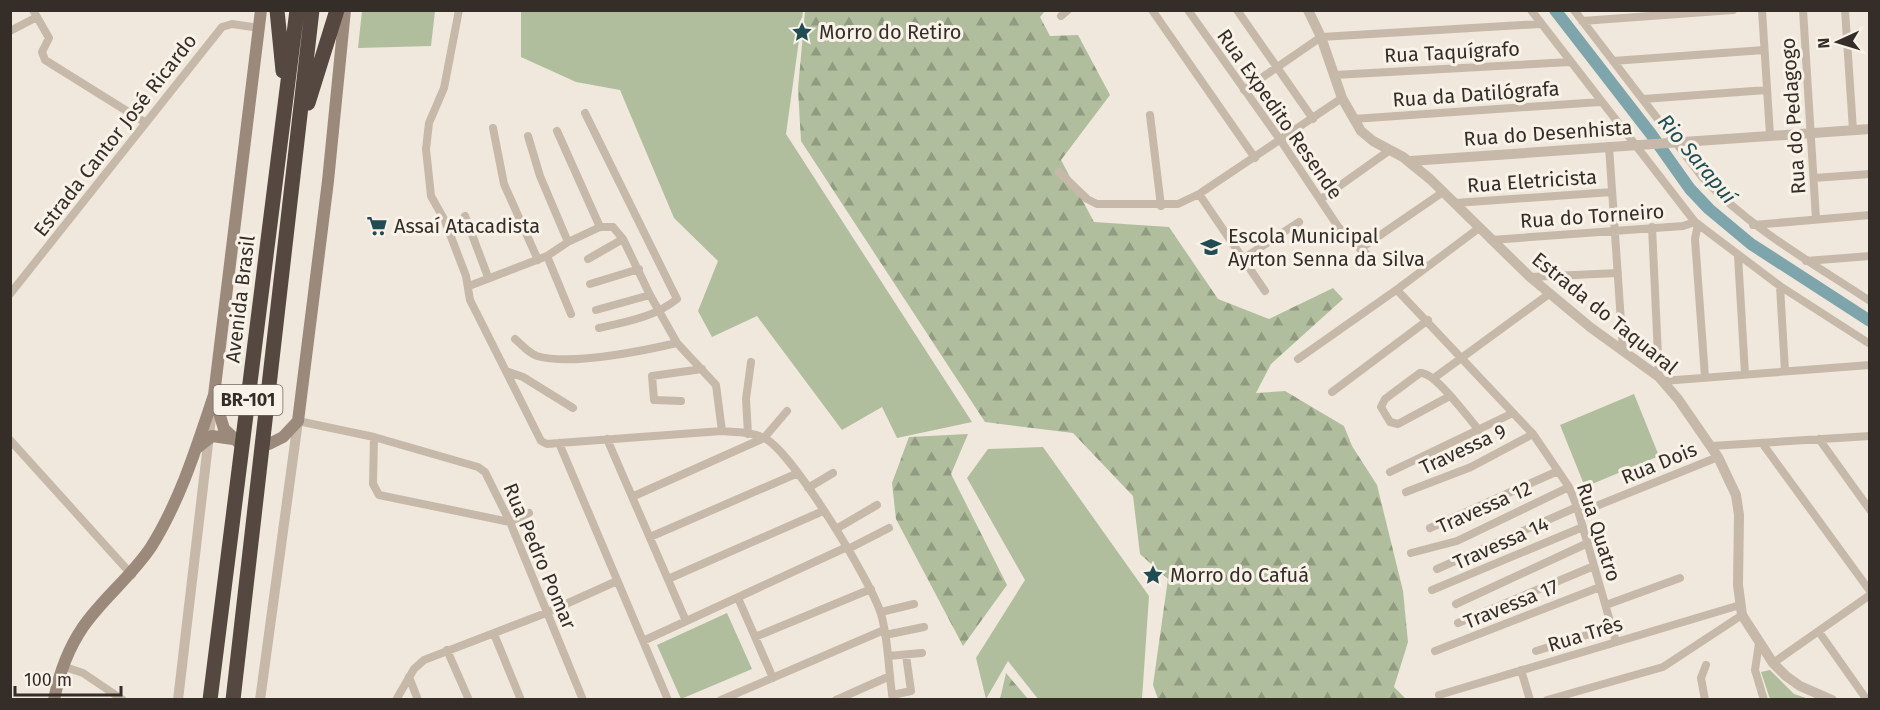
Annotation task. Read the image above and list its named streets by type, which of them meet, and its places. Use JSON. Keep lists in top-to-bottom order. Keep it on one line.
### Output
{"streets":{"highway":["Avenida Brasil","BR-101"],"street":["Rua Taquígrafo","Rua da Datilógrafa","Rua Expedito Resende","Rua do Pedagogo","Rua do Desenhista","Estrada Cantor José Ricardo","Rua Eletricista","Rua do Torneiro","Estrada do Taquaral","Travessa 9","Rua Dois","Travessa 12","Rua Quatro","Travessa 14","Rua Pedro Pomar","Travessa 17","Rua Três"]},"crossings":[["Rua Taquígrafo","Estrada do Taquaral"],["Rua da Datilógrafa","Estrada do Taquaral"],["Rua do Pedagogo","Rua do Desenhista"],["Rua do Desenhista","Estrada do Taquaral"],["Estrada Cantor José Ricardo","Avenida Brasil"],["Rua Eletricista","Estrada do Taquaral"],["Rua do Torneiro","Estrada do Taquaral"],["Estrada do Taquaral","Rua Dois"],["Estrada do Taquaral","Rua Três"],["Travessa 9","Rua Quatro"],["Rua Dois","Rua Quatro"],["Travessa 12","Rua Quatro"],["Rua Quatro","Travessa 14"],["Rua Quatro","Travessa 17"],["Rua Quatro","Rua Três"]],"water":["Rio Sarapuí"],"places":{"place":["Morro do Retiro","Morro do Cafuá"],"supermarket":["Assaí Atacadista"],"school or university":["Escola Municipal Ayrton Senna da Silva"]},"scale_bar":"100 m","north":"left"}
